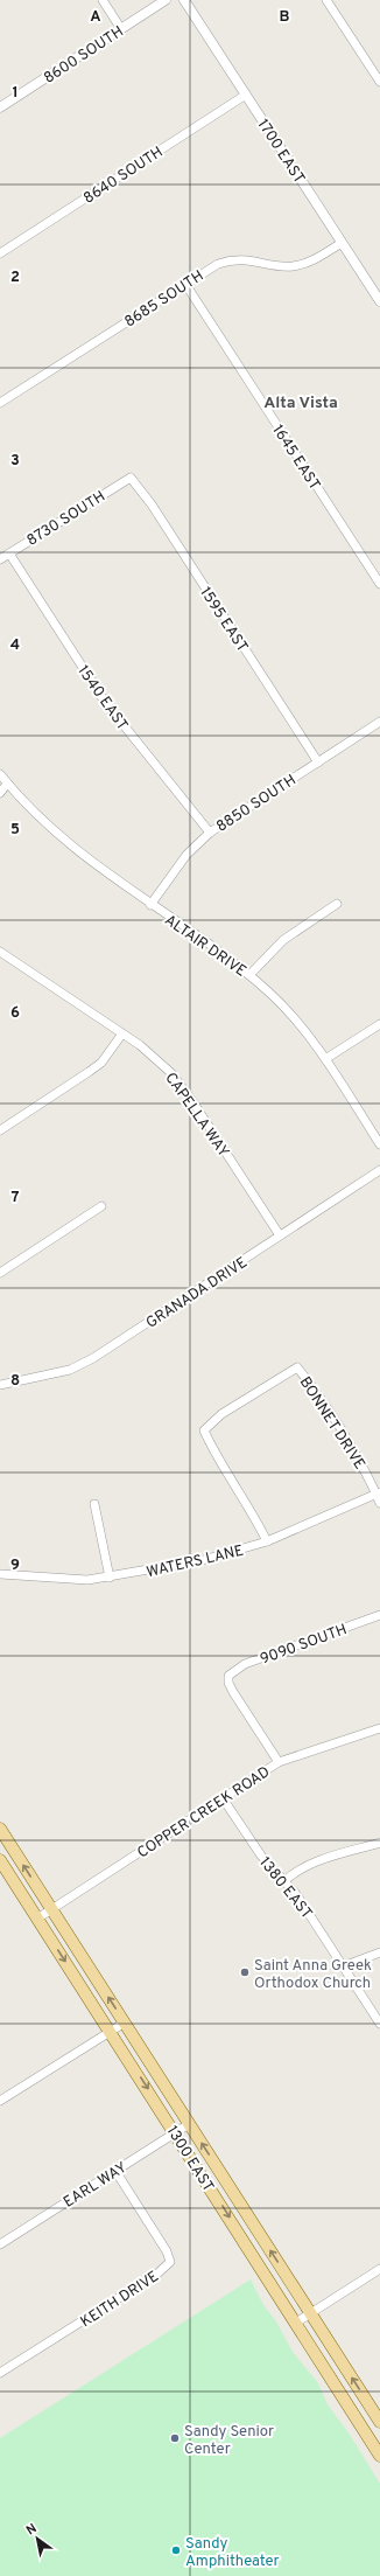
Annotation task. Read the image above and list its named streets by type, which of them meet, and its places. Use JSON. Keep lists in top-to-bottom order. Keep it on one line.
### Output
{"streets":{"main road":["1300 EAST"],"street":["8600 SOUTH","1700 EAST","8640 SOUTH","8685 SOUTH","1645 EAST","8730 SOUTH","1595 EAST","1540 EAST","8850 SOUTH","ALTAIR DRIVE","CAPELLA WAY","GRANADA DRIVE","BONNET DRIVE","WATERS LANE","9090 SOUTH","COPPER CREEK ROAD","1380 EAST","EARL WAY","KEITH DRIVE"]},"crossings":[["1700 EAST","8640 SOUTH"],["1700 EAST","8685 SOUTH"],["8685 SOUTH","1645 EAST"],["8730 SOUTH","1595 EAST"],["8730 SOUTH","1540 EAST"],["1595 EAST","8850 SOUTH"],["1540 EAST","8850 SOUTH"],["8850 SOUTH","ALTAIR DRIVE"],["CAPELLA WAY","GRANADA DRIVE"],["BONNET DRIVE","WATERS LANE"],["9090 SOUTH","COPPER CREEK ROAD"],["COPPER CREEK ROAD","1380 EAST"],["COPPER CREEK ROAD","1300 EAST"],["1300 EAST","EARL WAY"],["EARL WAY","KEITH DRIVE"]],"districts":["Alta Vista"],"places":["Saint Anna Greek Orthodox Church","Sandy Senior Center","Sandy Amphitheater"],"north":"top left","grid":{"columns":["A","B"],"rows":["1","2","3","4","5","6","7","8","9"]}}
